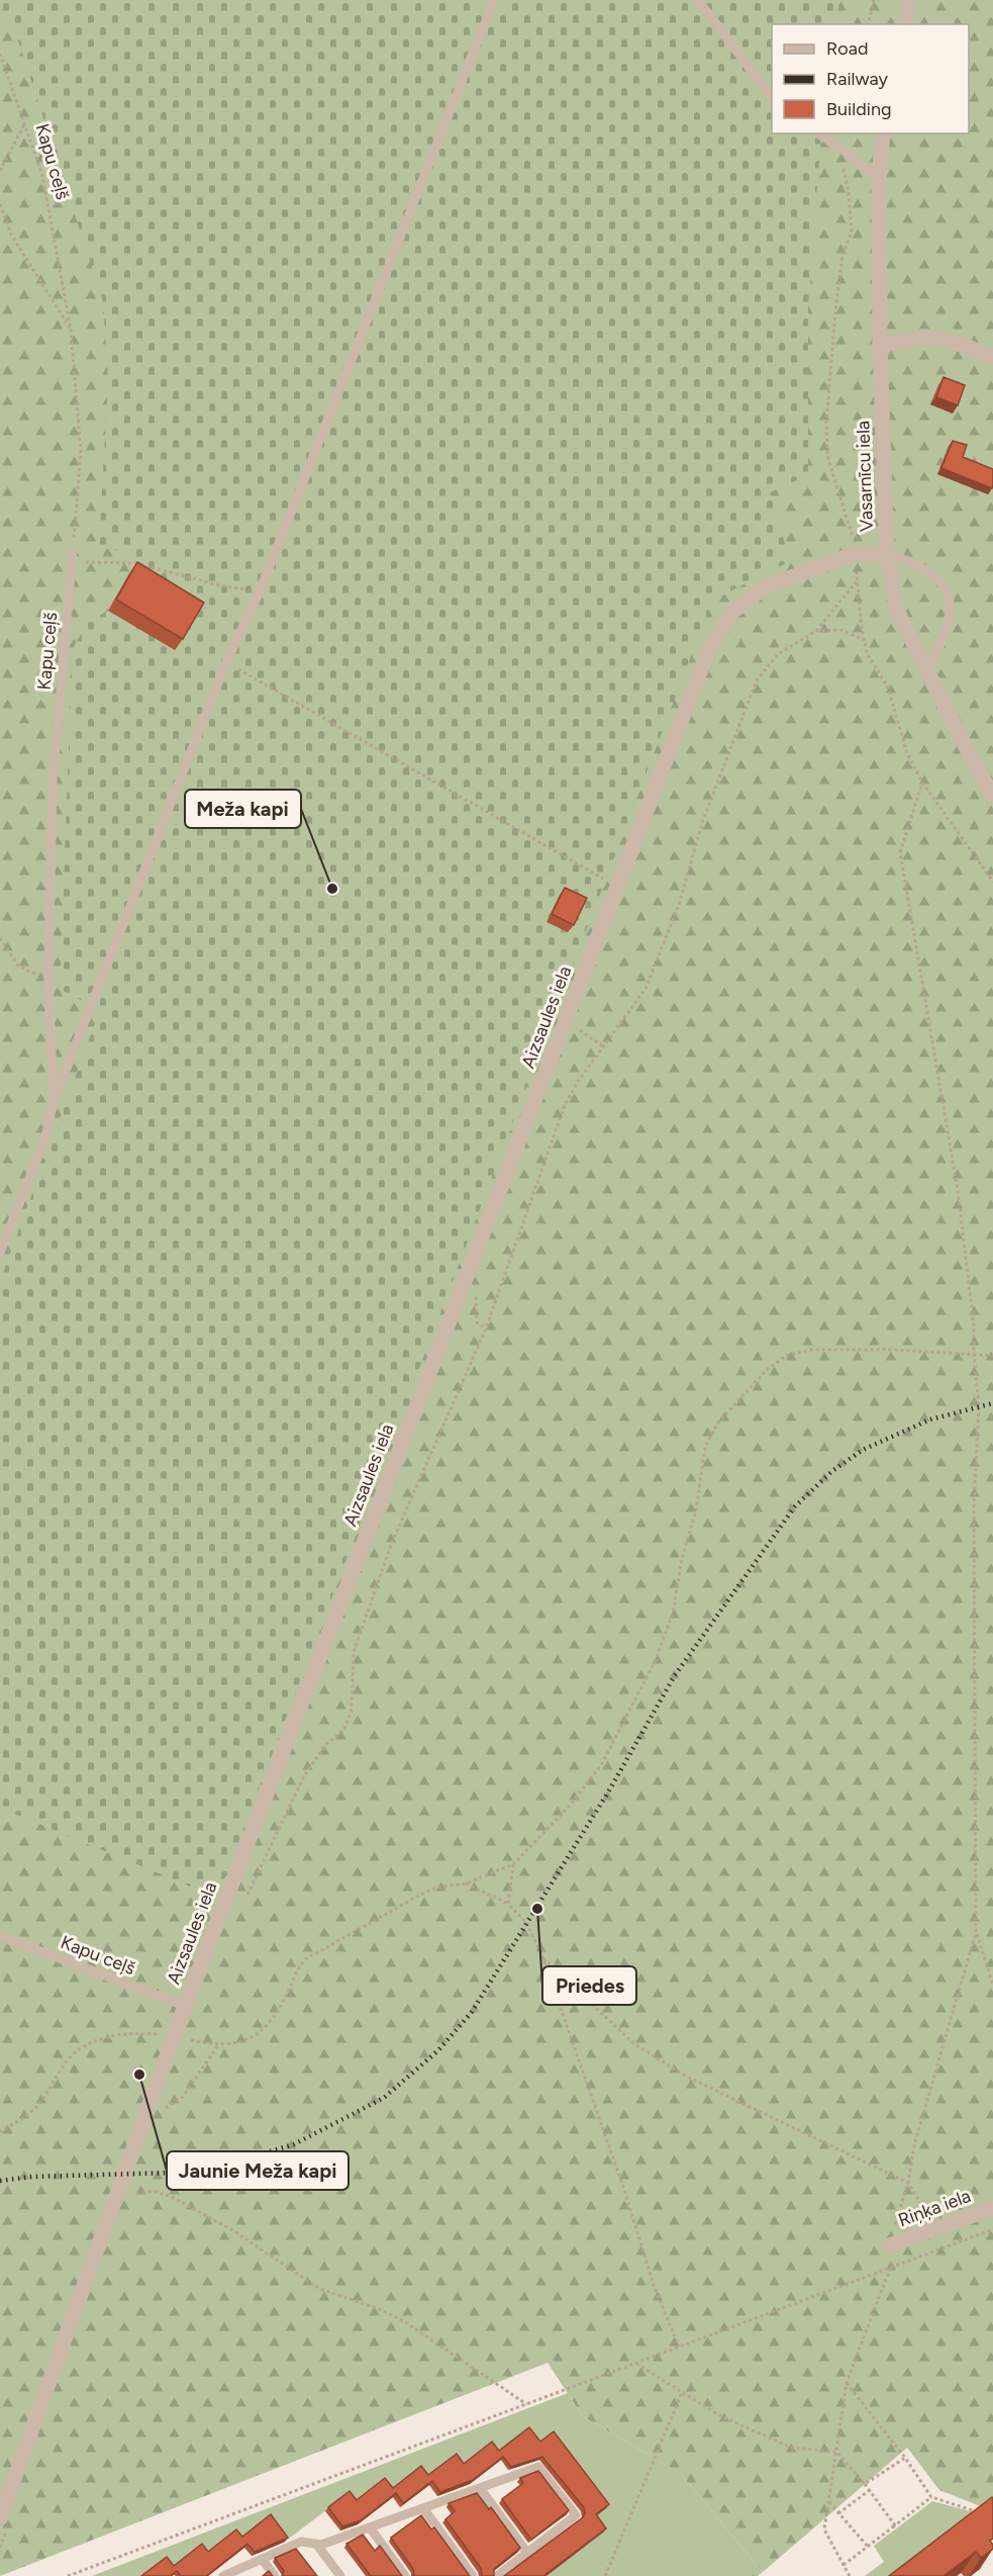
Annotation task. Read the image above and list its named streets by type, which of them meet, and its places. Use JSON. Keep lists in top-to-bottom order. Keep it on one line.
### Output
{"streets":{"street":["Vasarnīcu iela","Aizsaules iela","Riņķa iela"],"lane":["Kapu ceļš"]},"crossings":[["Kapu ceļš","Aizsaules iela"],["Vasarnīcu iela","Aizsaules iela"]],"places":["Meža kapi","Priedes","Jaunie Meža kapi"],"legend":["Road","Railway","Building"]}
